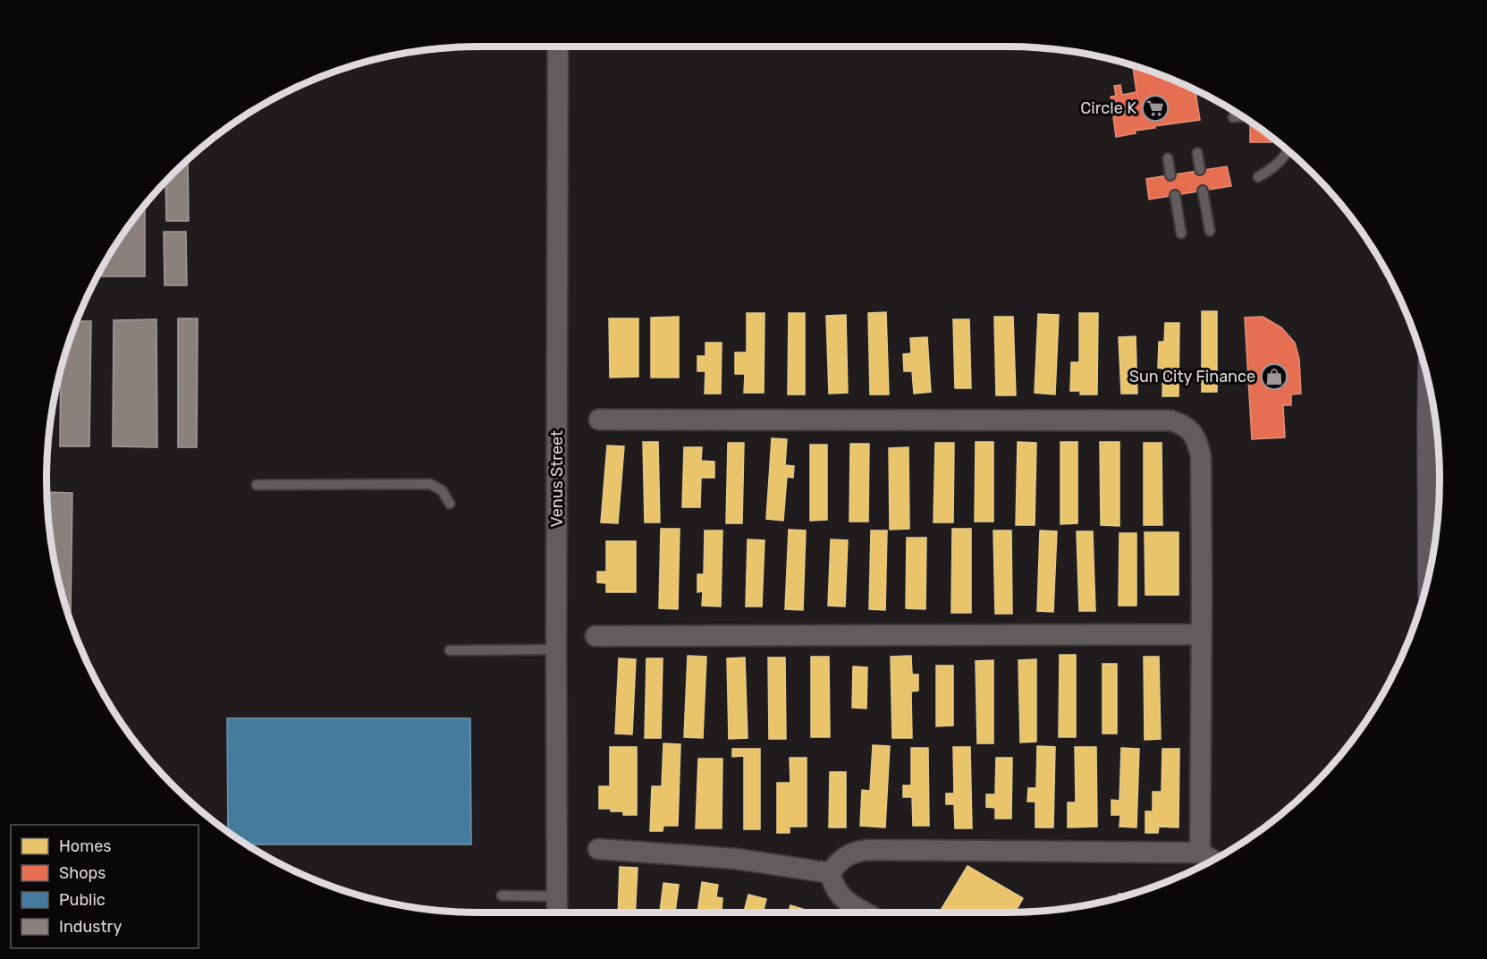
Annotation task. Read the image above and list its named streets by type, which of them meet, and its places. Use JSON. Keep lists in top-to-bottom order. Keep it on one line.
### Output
{"streets":{"street":["Venus Street"]},"places":{"supermarket":["Circle K"],"shop":["Sun City Finance"]},"legend":["Homes","Shops","Public","Industry"]}
